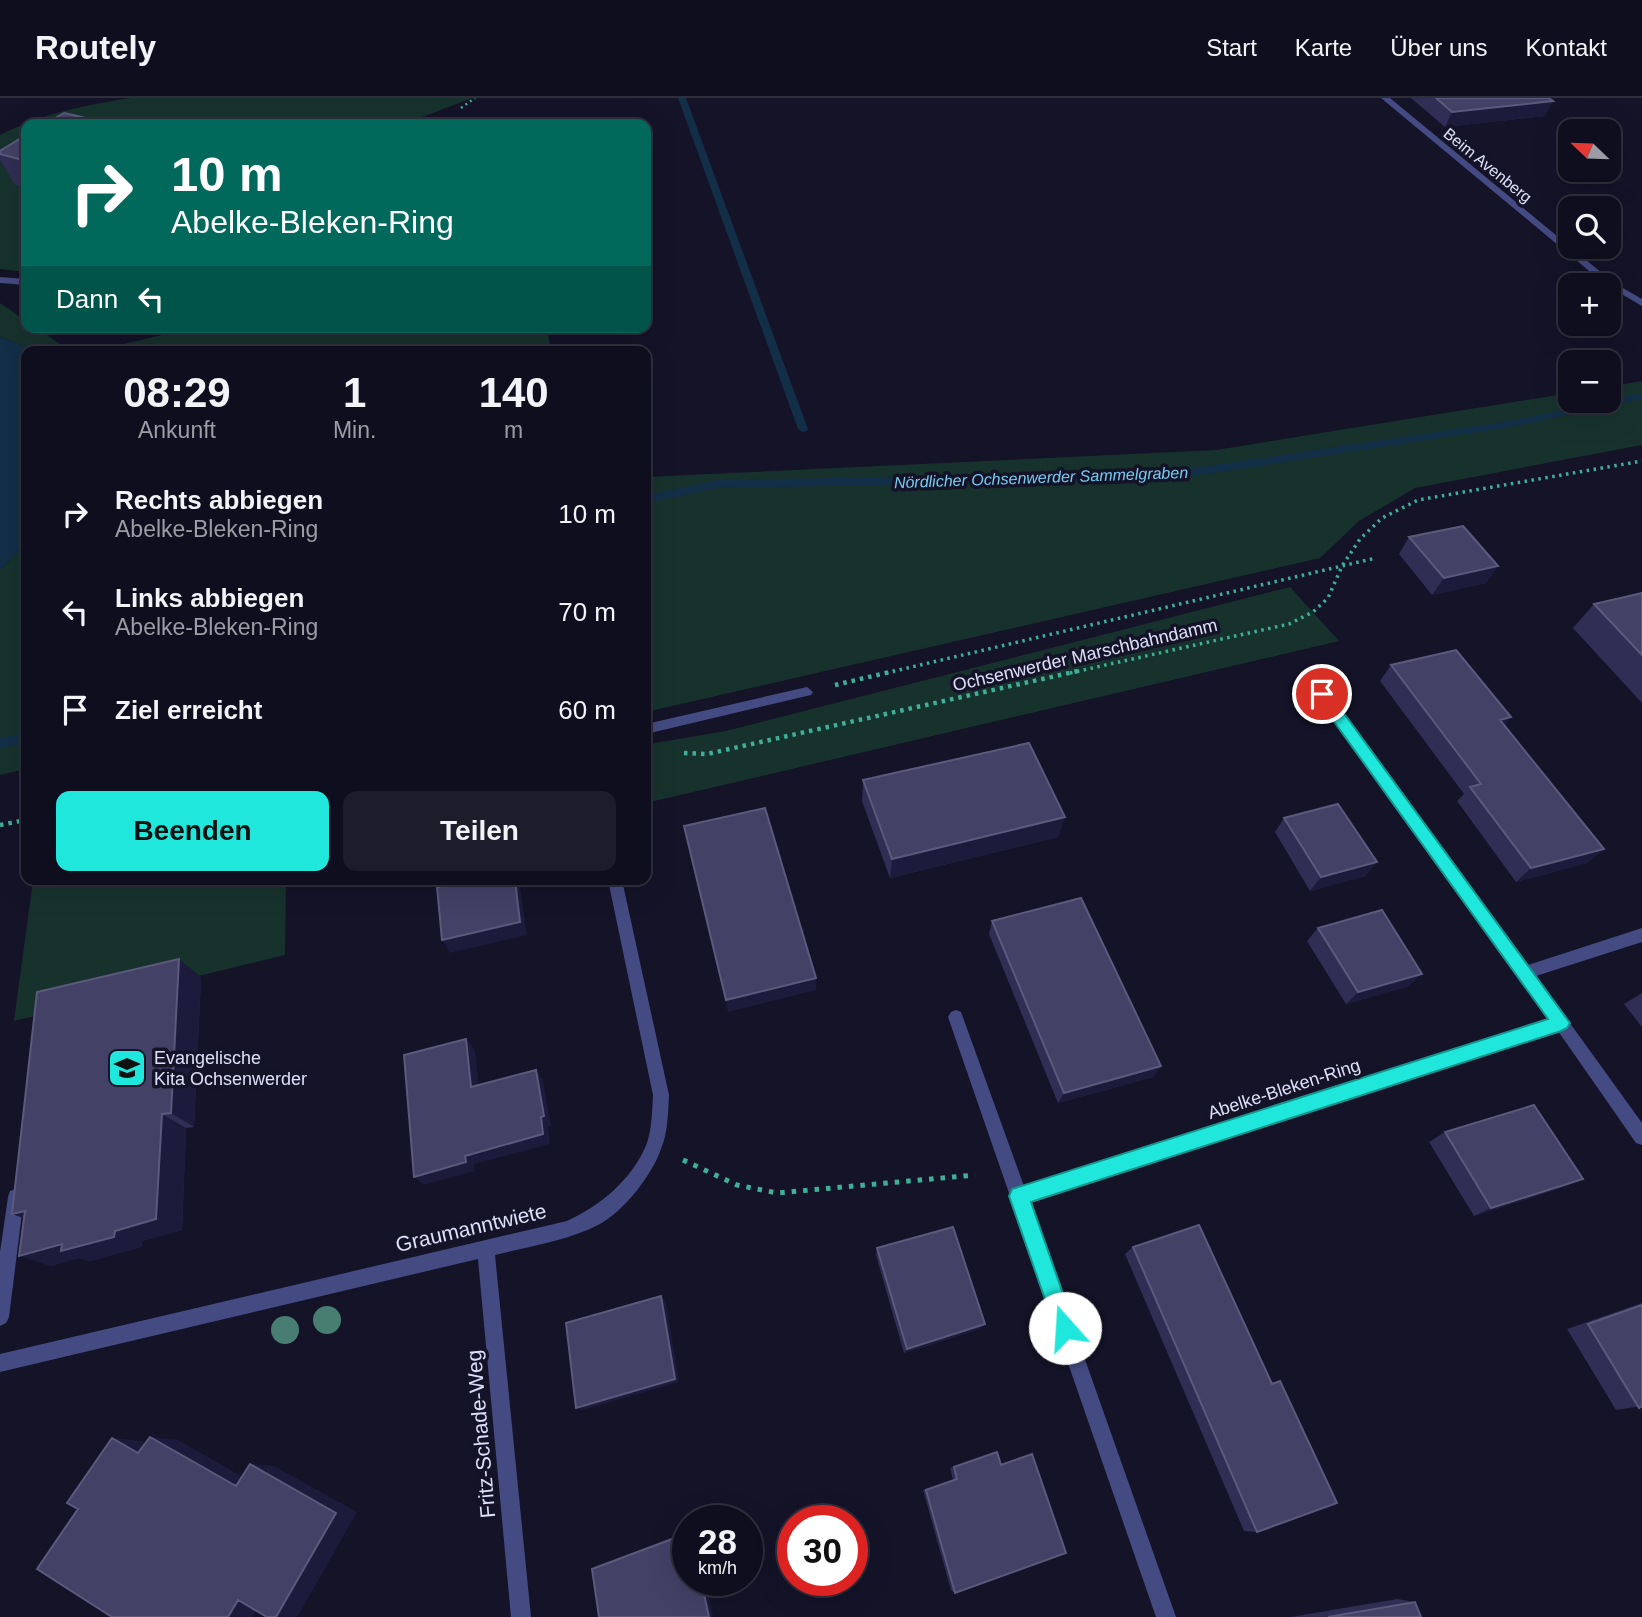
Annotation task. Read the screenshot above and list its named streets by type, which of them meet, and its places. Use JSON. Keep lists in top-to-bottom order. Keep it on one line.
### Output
{"streets":{"street":["Beim Avenberg","Abelke-Bleken-Ring","Graumanntwiete","Fritz-Schade-Weg"],"path":["Ochsenwerder Marschbahndamm"]},"crossings":[["Graumanntwiete","Fritz-Schade-Weg"]],"water":["Nördlicher Ochsenwerder Sammelgraben"],"places":{"school or university":["Evangelische Kita Ochsenwerder"]},"north":"top left","page":{"header":"Routely","nav":["Start","Karte","Über uns","Kontakt"],"map_buttons":["+","−"],"turn":["10 m","Abelke-Bleken-Ring"],"then":"Dann","eta":["08:29","Ankunft","1","Min.","140","m"],"list":[{"name":"Rechts abbiegen","note":"Abelke-Bleken-Ring","value":"10 m"},{"name":"Links abbiegen","note":"Abelke-Bleken-Ring","value":"70 m"},{"name":"Ziel erreicht","value":"60 m"}],"buttons":["Beenden","Teilen"],"speed":"28 km/h","limit":"30"}}
